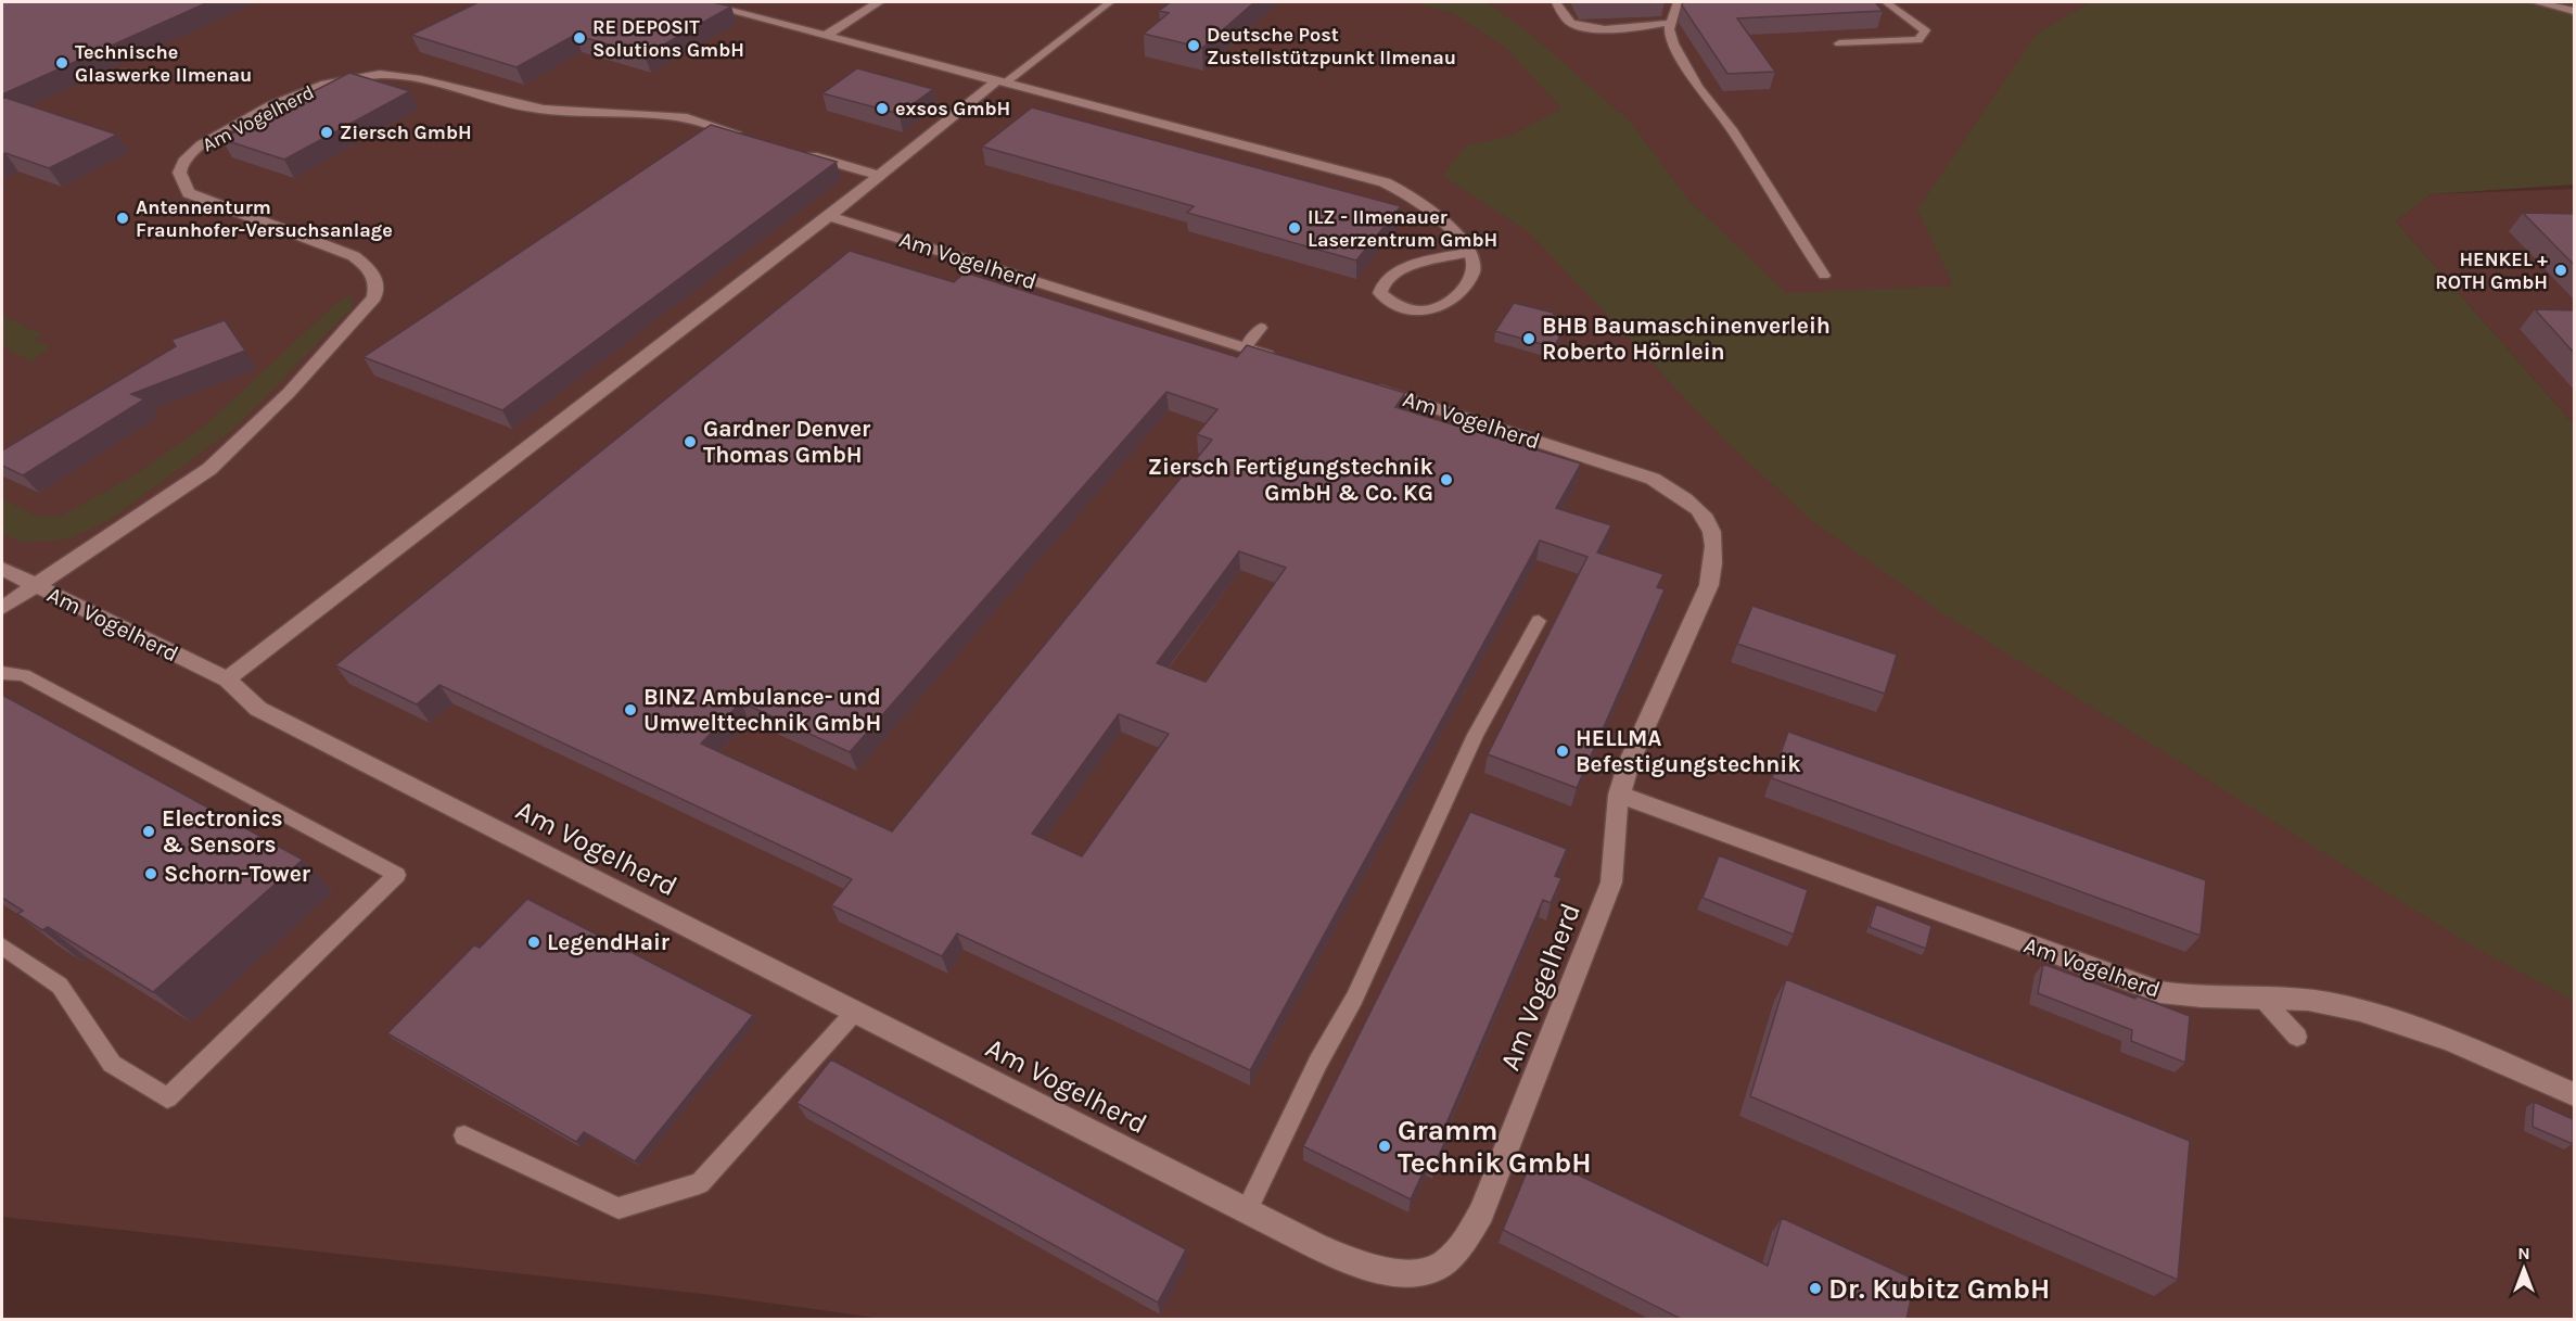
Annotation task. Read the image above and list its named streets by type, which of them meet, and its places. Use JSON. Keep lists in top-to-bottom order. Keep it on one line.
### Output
{"streets":{"street":["Am Vogelherd"]},"places":["RE DEPOSIT Solutions GmbH","Deutsche Post Zustellstützpunkt Ilmenau","Technische Glaswerke Ilmenau","exsos GmbH","Ziersch GmbH","Antennenturm Fraunhofer-Versuchsanlage","ILZ - Ilmenauer Laserzentrum GmbH","HENKEL + ROTH GmbH","BHB Baumaschinenverleih Roberto Hörnlein","Gardner Denver Thomas GmbH","Ziersch Fertigungstechnik GmbH & Co. KG","BINZ Ambulance- und Umwelttechnik GmbH","HELLMA Befestigungstechnik","Electronics & Sensors","Schorn-Tower","LegendHair","Gramm Technik GmbH","Dr. Kubitz GmbH"],"north":"top"}
